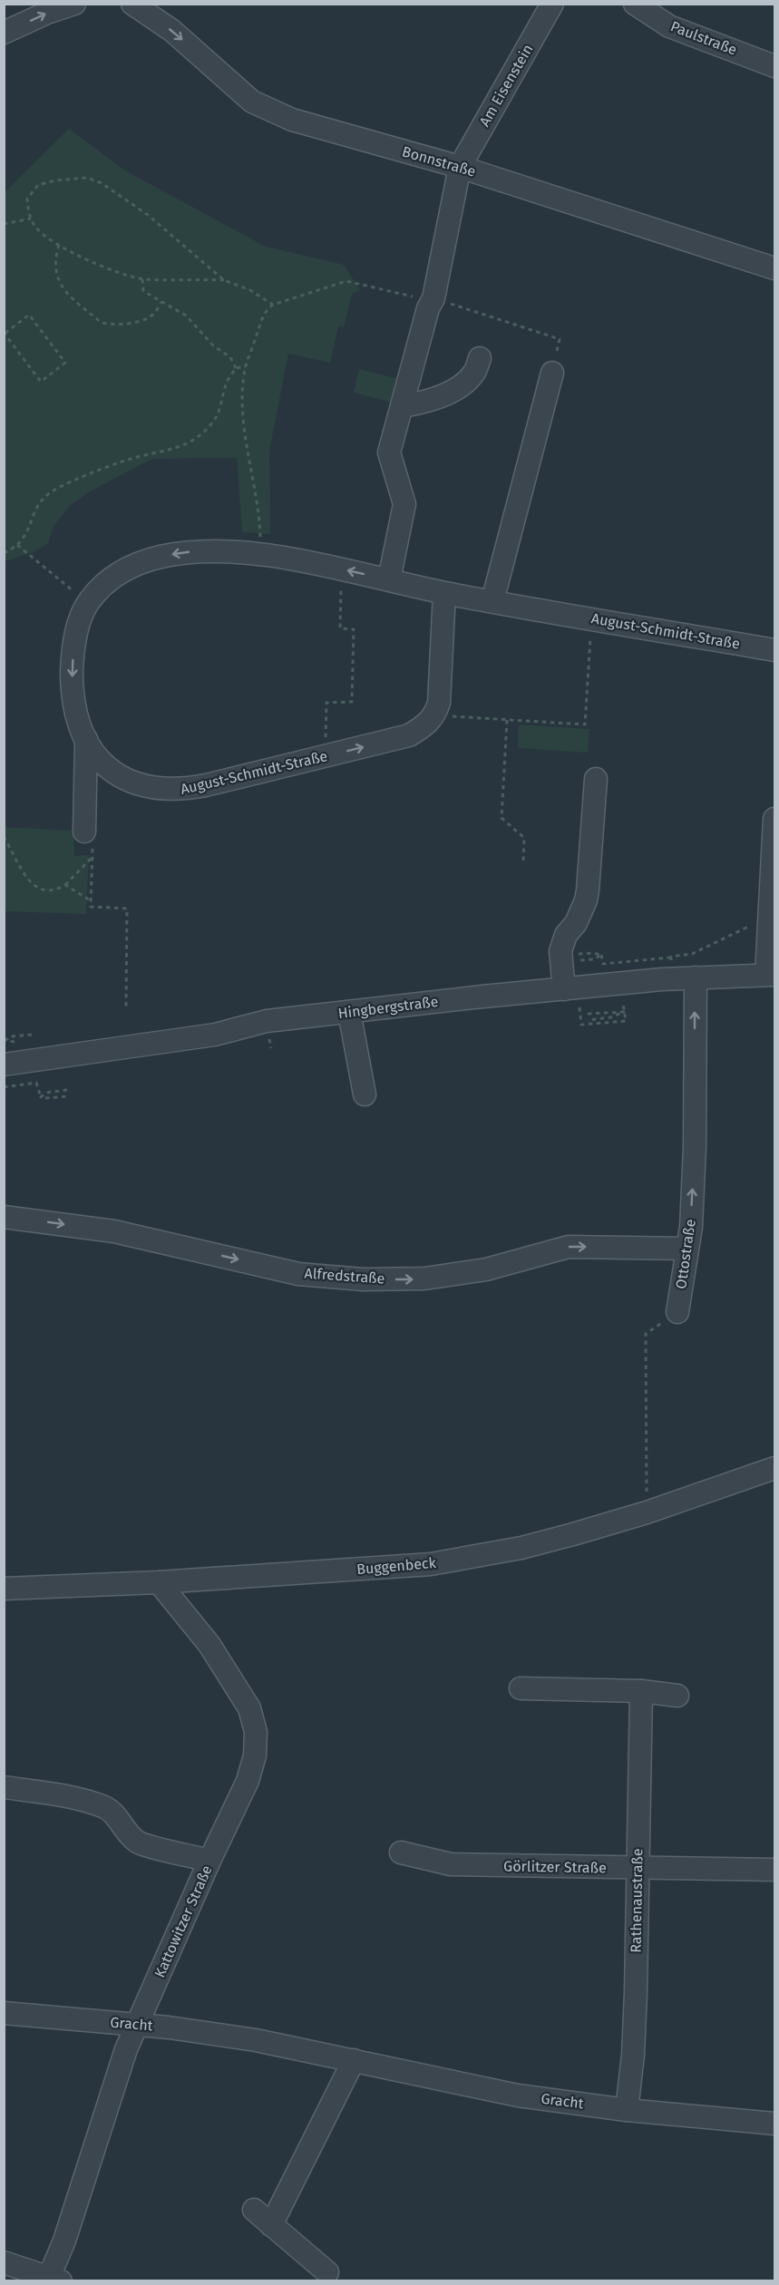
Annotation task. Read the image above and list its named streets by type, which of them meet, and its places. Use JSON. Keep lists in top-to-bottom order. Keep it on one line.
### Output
{"streets":{"street":["Paulstraße","Am Eisenstein","Bonnstraße","August-Schmidt-Straße","Hingbergstraße","Ottostraße","Alfredstraße","Buggenbeck","Görlitzer Straße","Rathenaustraße","Kattowitzer Straße","Gracht"]},"crossings":[["Am Eisenstein","Bonnstraße"],["Am Eisenstein","August-Schmidt-Straße"],["Hingbergstraße","Ottostraße"],["Ottostraße","Alfredstraße"],["Buggenbeck","Kattowitzer Straße"],["Görlitzer Straße","Rathenaustraße"],["Rathenaustraße","Gracht"],["Kattowitzer Straße","Gracht"]],"one_way":["Bonnstraße","Ottostraße","Alfredstraße"]}
